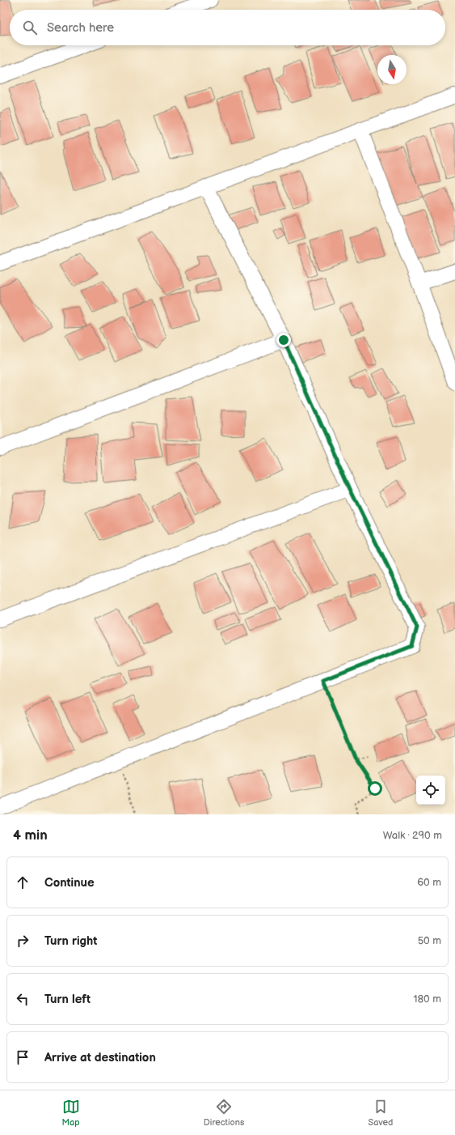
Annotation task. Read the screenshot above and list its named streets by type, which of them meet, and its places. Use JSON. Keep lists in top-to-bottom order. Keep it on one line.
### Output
{"north":"bottom","page":{"search":"Search here","heading":["4 min","Walk · 290 m"],"list":[["Continue","60 m"],["Turn right","50 m"],["Turn left","180 m"],"Arrive at destination"],"nav":["Map","Directions","Saved"]}}
